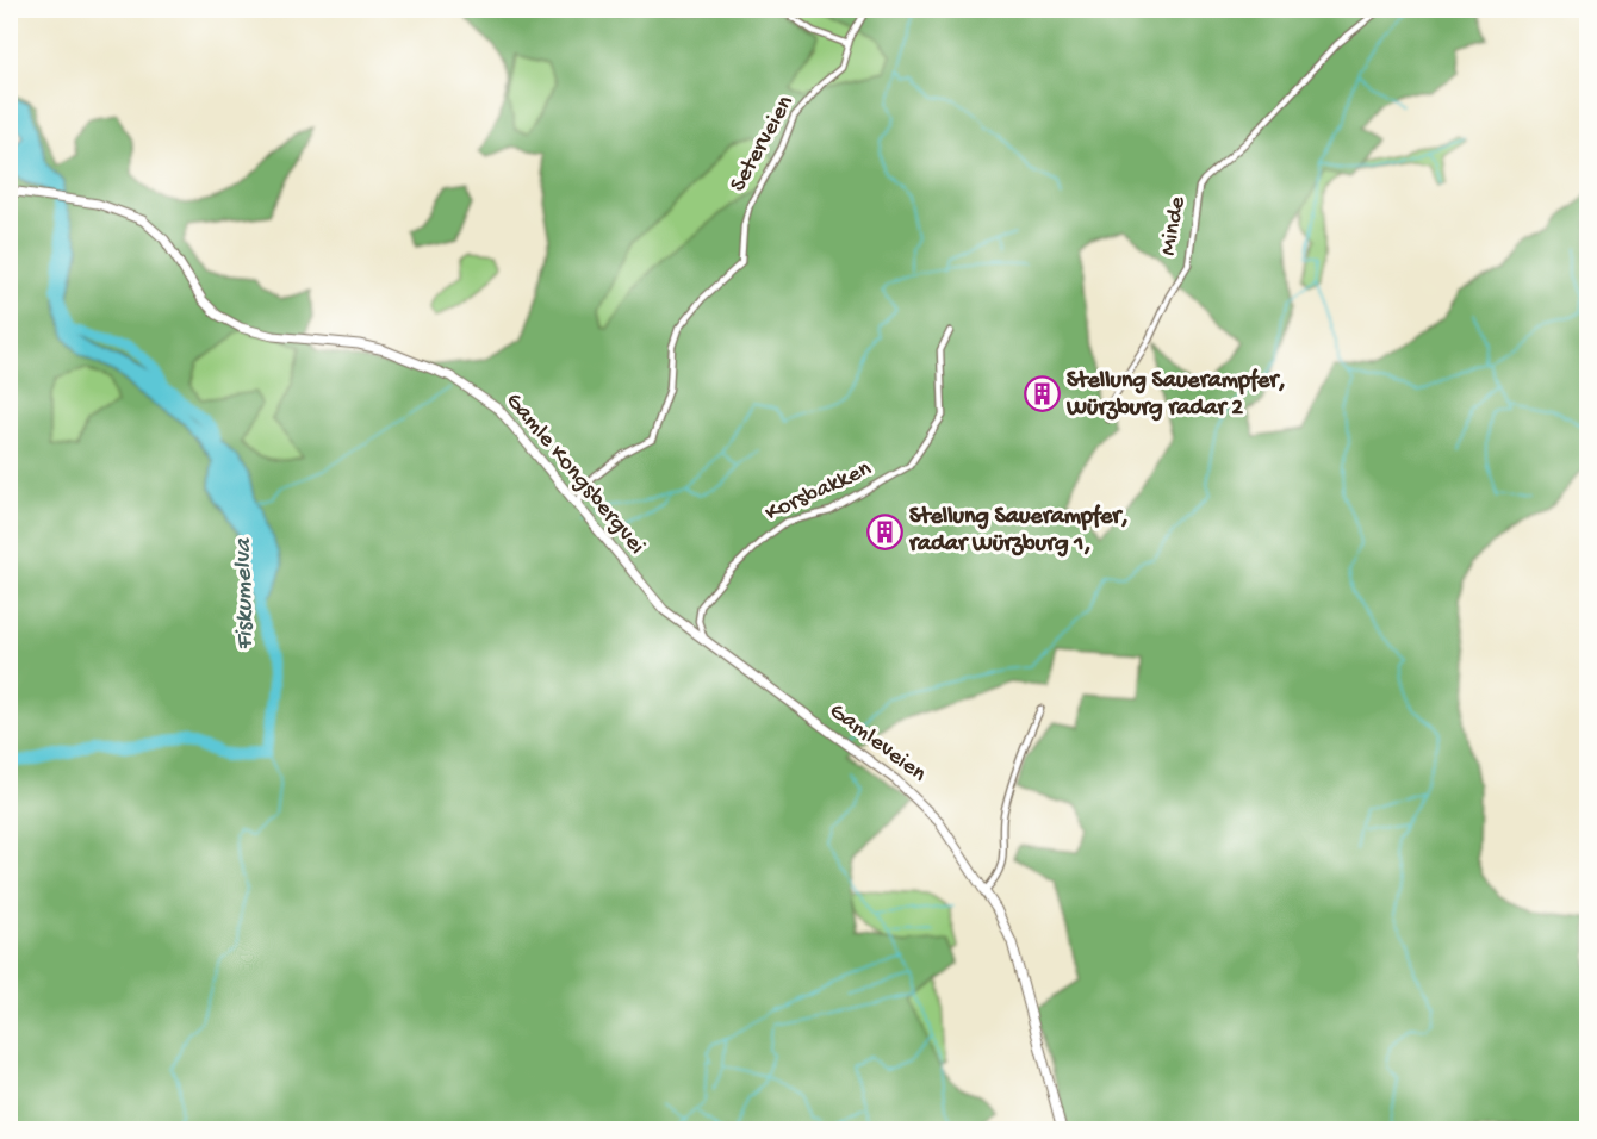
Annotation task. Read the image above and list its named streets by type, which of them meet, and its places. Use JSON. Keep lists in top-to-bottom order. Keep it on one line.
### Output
{"streets":{"main road":["Gamle Kongsbergvei","Gamleveien"],"street":["Seterveien","Minde","Korsbakken"]},"crossings":[["Seterveien","Gamle Kongsbergvei"],["Gamle Kongsbergvei","Korsbakken"],["Gamle Kongsbergvei","Gamleveien"]],"water":["Fiskumelva"],"places":{"building":["Stellung Sauerampfer, Würzburg radar 2","Stellung Sauerampfer, radar Würzburg 1,"]}}
